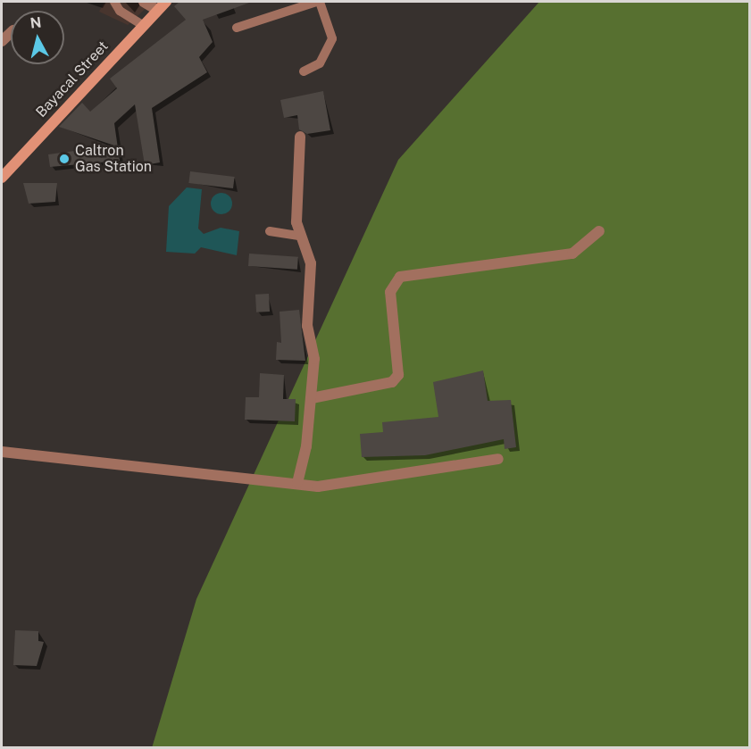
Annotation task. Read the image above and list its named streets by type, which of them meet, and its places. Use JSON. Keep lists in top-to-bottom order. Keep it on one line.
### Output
{"streets":{"main road":["Bayacal Street"]},"places":["Caltron Gas Station"],"north":"top"}
